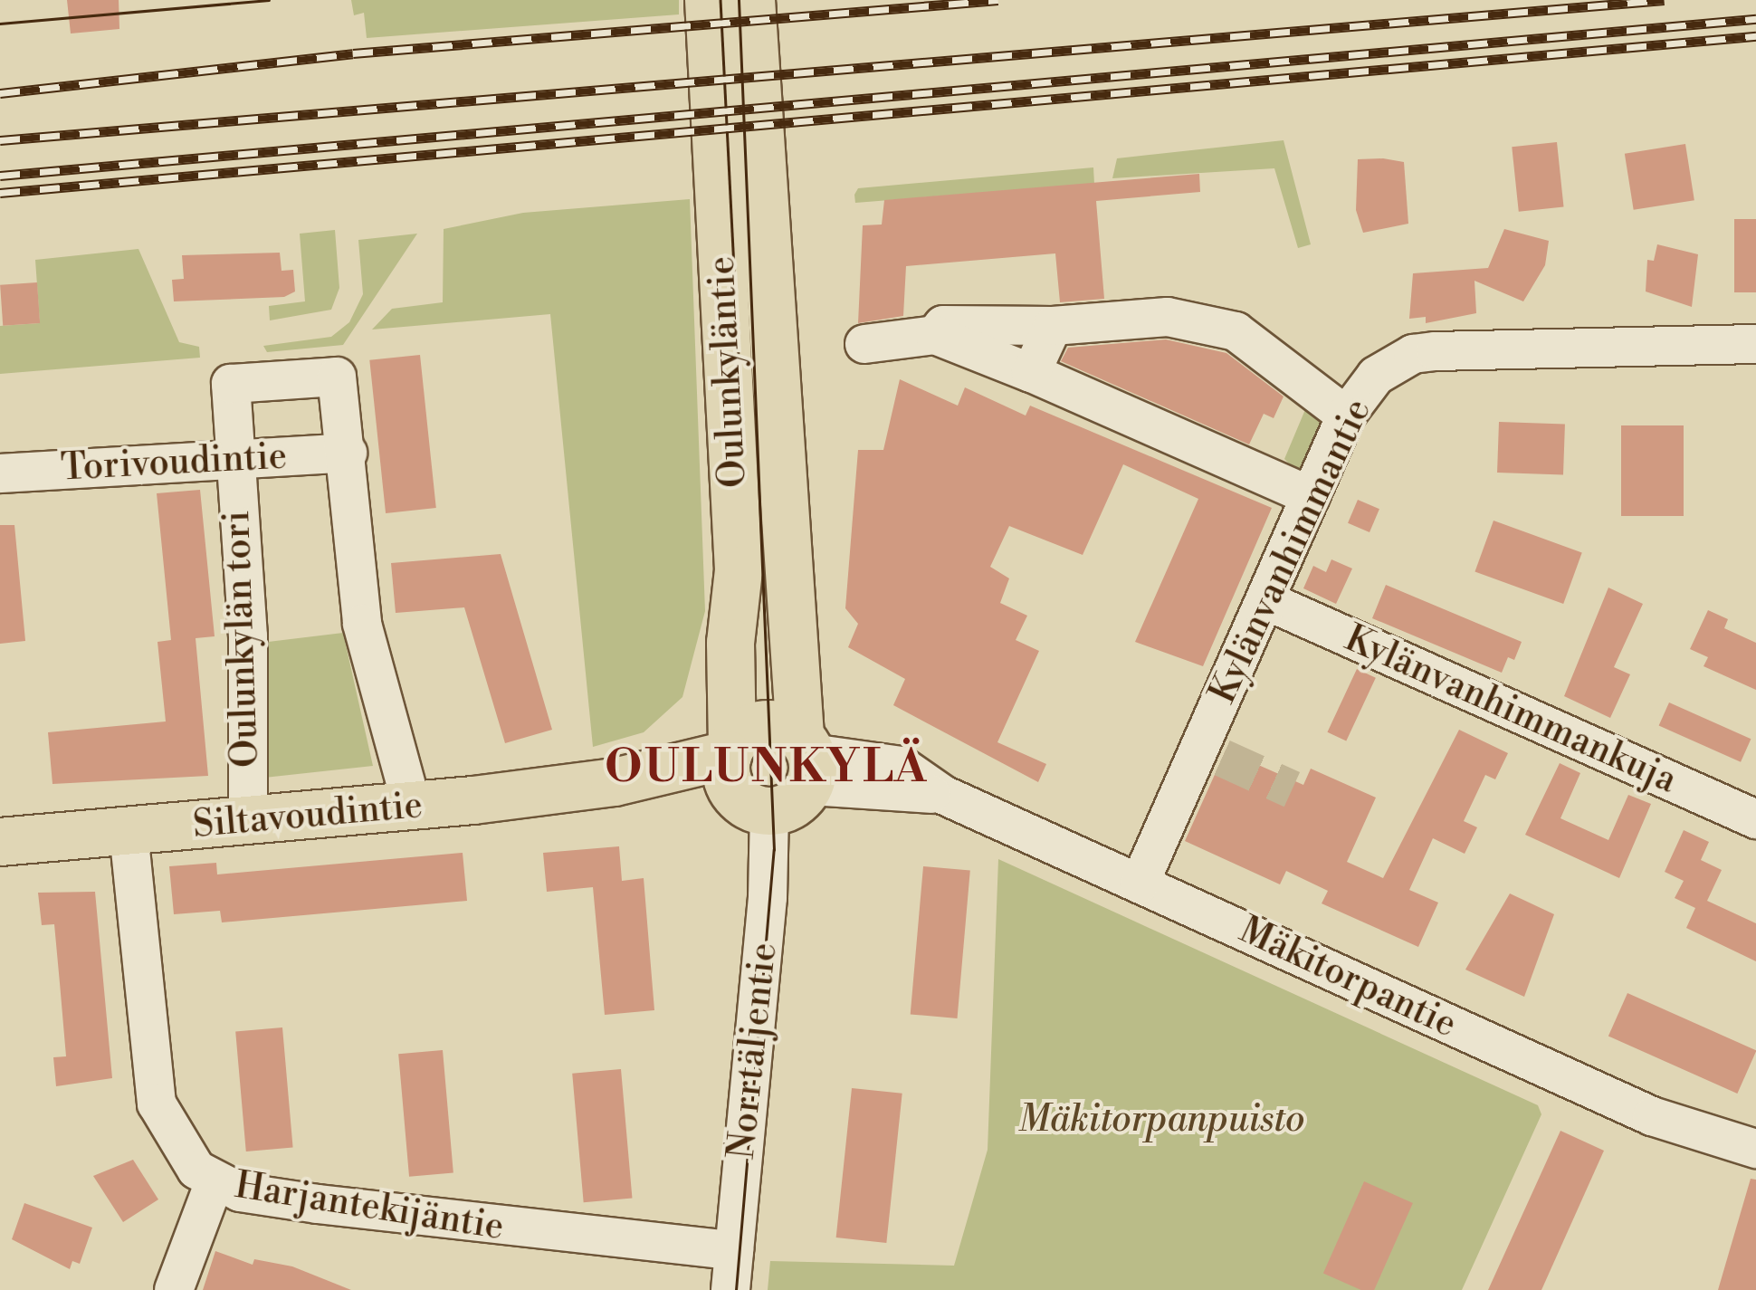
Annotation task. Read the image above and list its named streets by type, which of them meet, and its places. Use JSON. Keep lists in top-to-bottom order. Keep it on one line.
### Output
{"streets":{"main road":["Oulunkyläntie","Siltavoudintie"],"street":["Torivoudintie","Kylänvanhimmantie","Oulunkylän tori","Kylänvanhimmankuja","Mäkitorpantie","Norrtäljentie","Harjantekijäntie"]},"crossings":[["Oulunkyläntie","Siltavoudintie"],["Oulunkyläntie","Mäkitorpantie"],["Oulunkyläntie","Norrtäljentie"],["Torivoudintie","Oulunkylän tori"],["Kylänvanhimmantie","Kylänvanhimmankuja"],["Kylänvanhimmantie","Mäkitorpantie"],["Oulunkylän tori","Siltavoudintie"],["Siltavoudintie","Norrtäljentie"],["Siltavoudintie","Harjantekijäntie"],["Norrtäljentie","Harjantekijäntie"]],"districts":["OULUNKYLÄ"],"parks":["Mäkitorpanpuisto"]}
